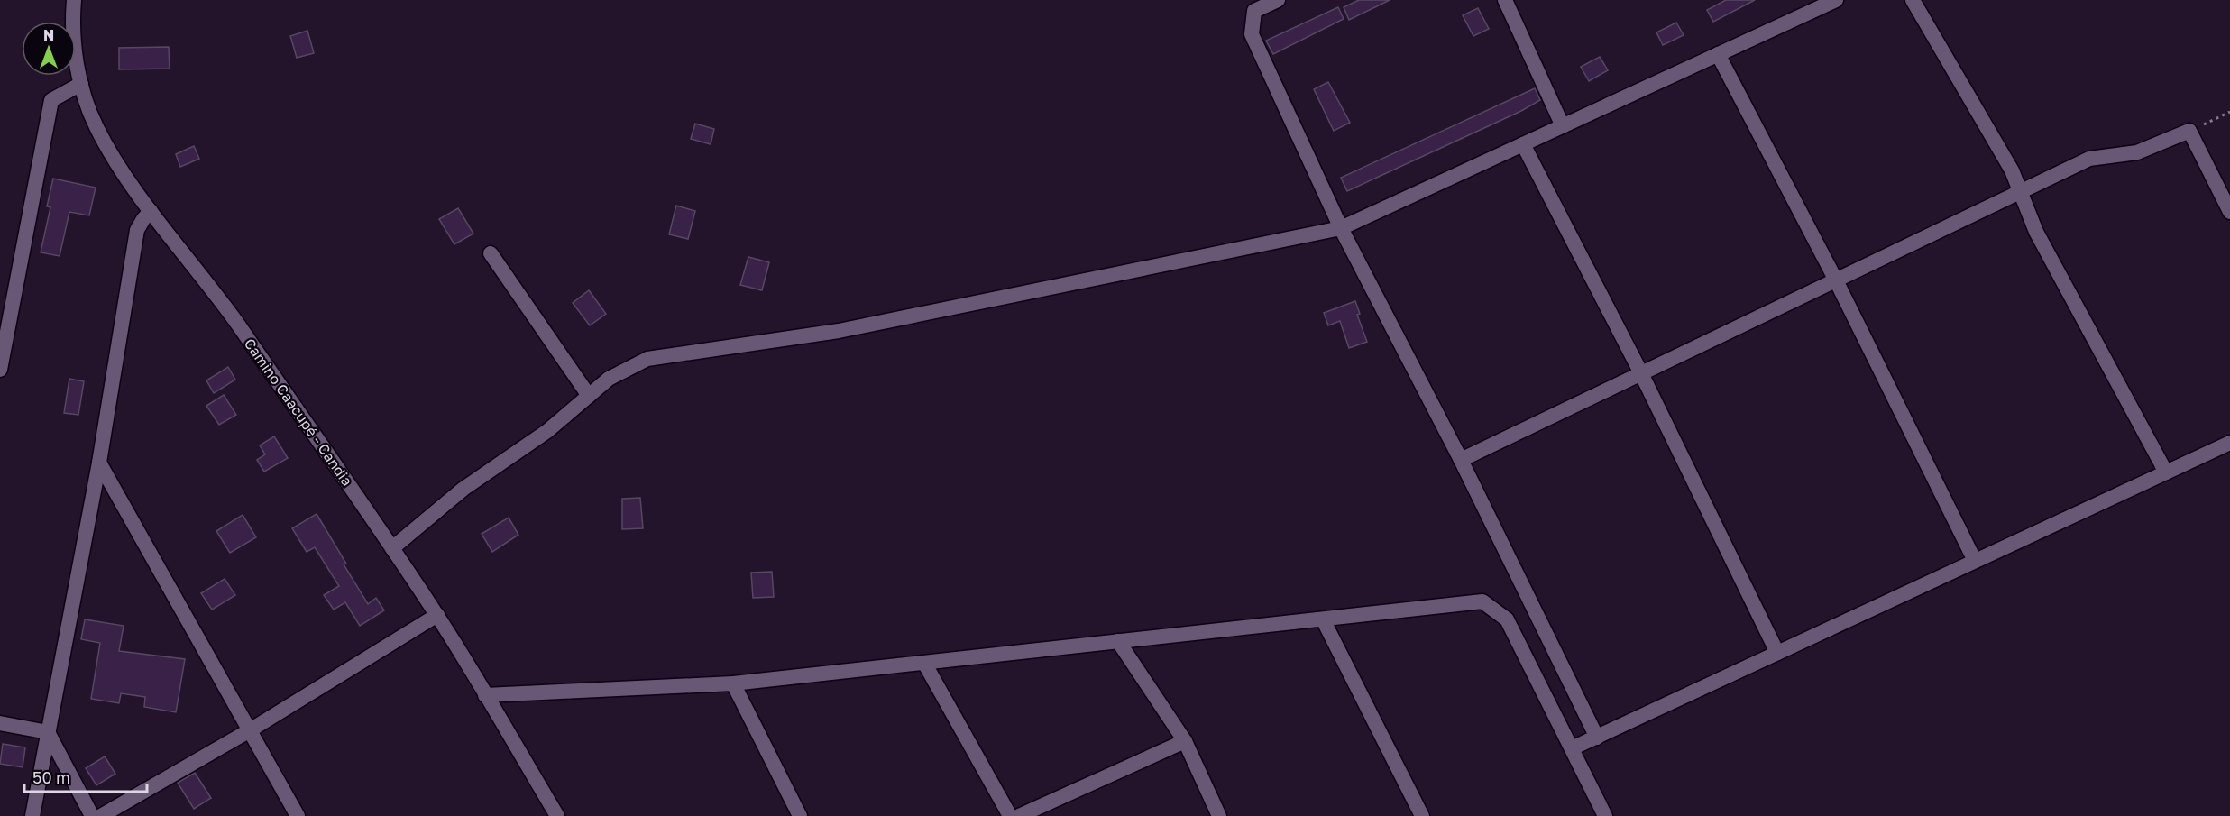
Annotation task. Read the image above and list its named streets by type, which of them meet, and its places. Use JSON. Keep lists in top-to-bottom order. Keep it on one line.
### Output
{"streets":{"street":["Camino Caacupé - Candia"]},"scale_bar":"50 m","north":"top"}
